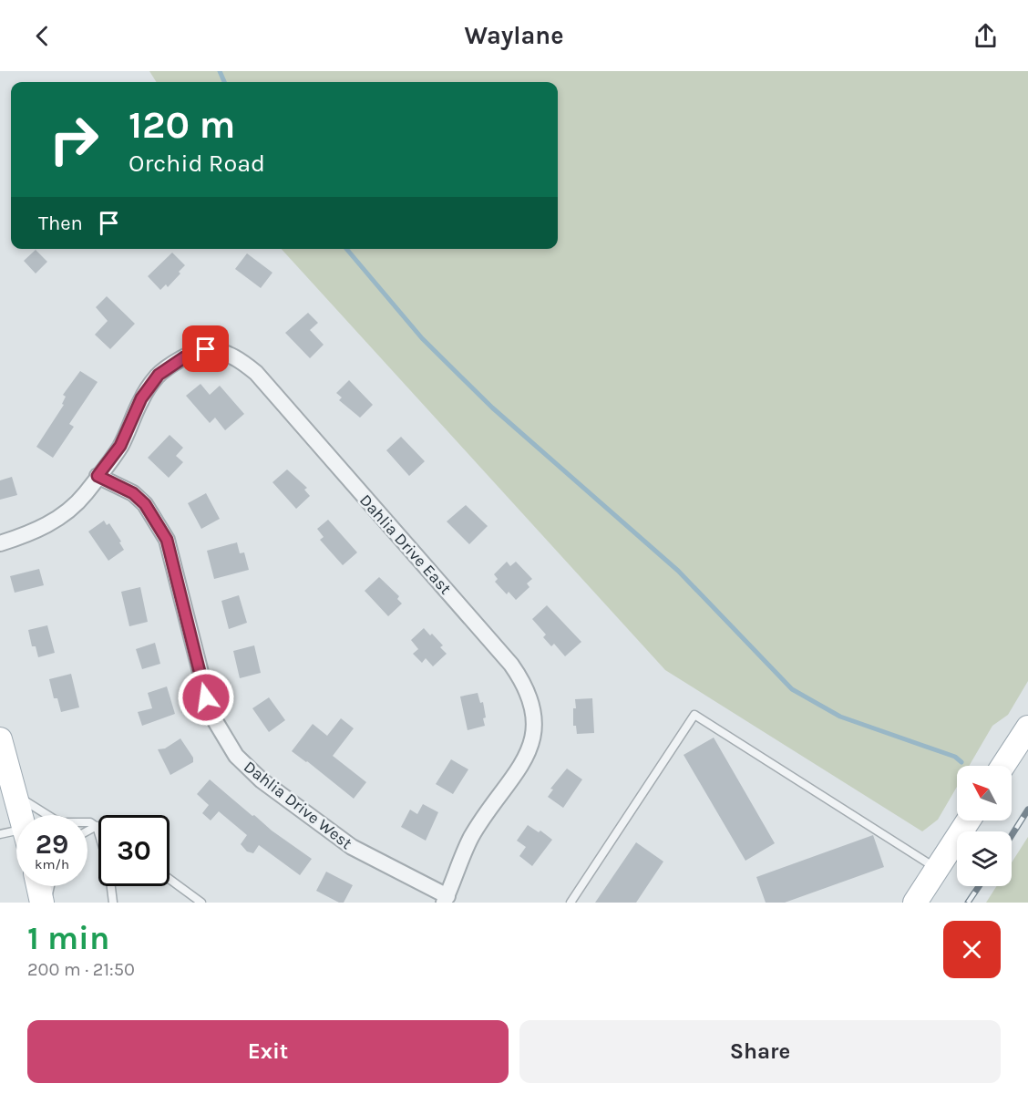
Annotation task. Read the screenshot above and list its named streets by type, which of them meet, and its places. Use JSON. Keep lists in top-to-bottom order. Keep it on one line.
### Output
{"streets":{"street":["Dahlia Drive East","Dahlia Drive West"]},"crossings":[["Dahlia Drive East","Dahlia Drive West"]],"north":"top left","page":{"header":"Waylane","turn":["120 m","Orchid Road"],"then":"Then","speed":"29 km/h","limit":"30","heading":["1 min","200 m · 21:50"],"buttons":["Exit","Share"]}}
